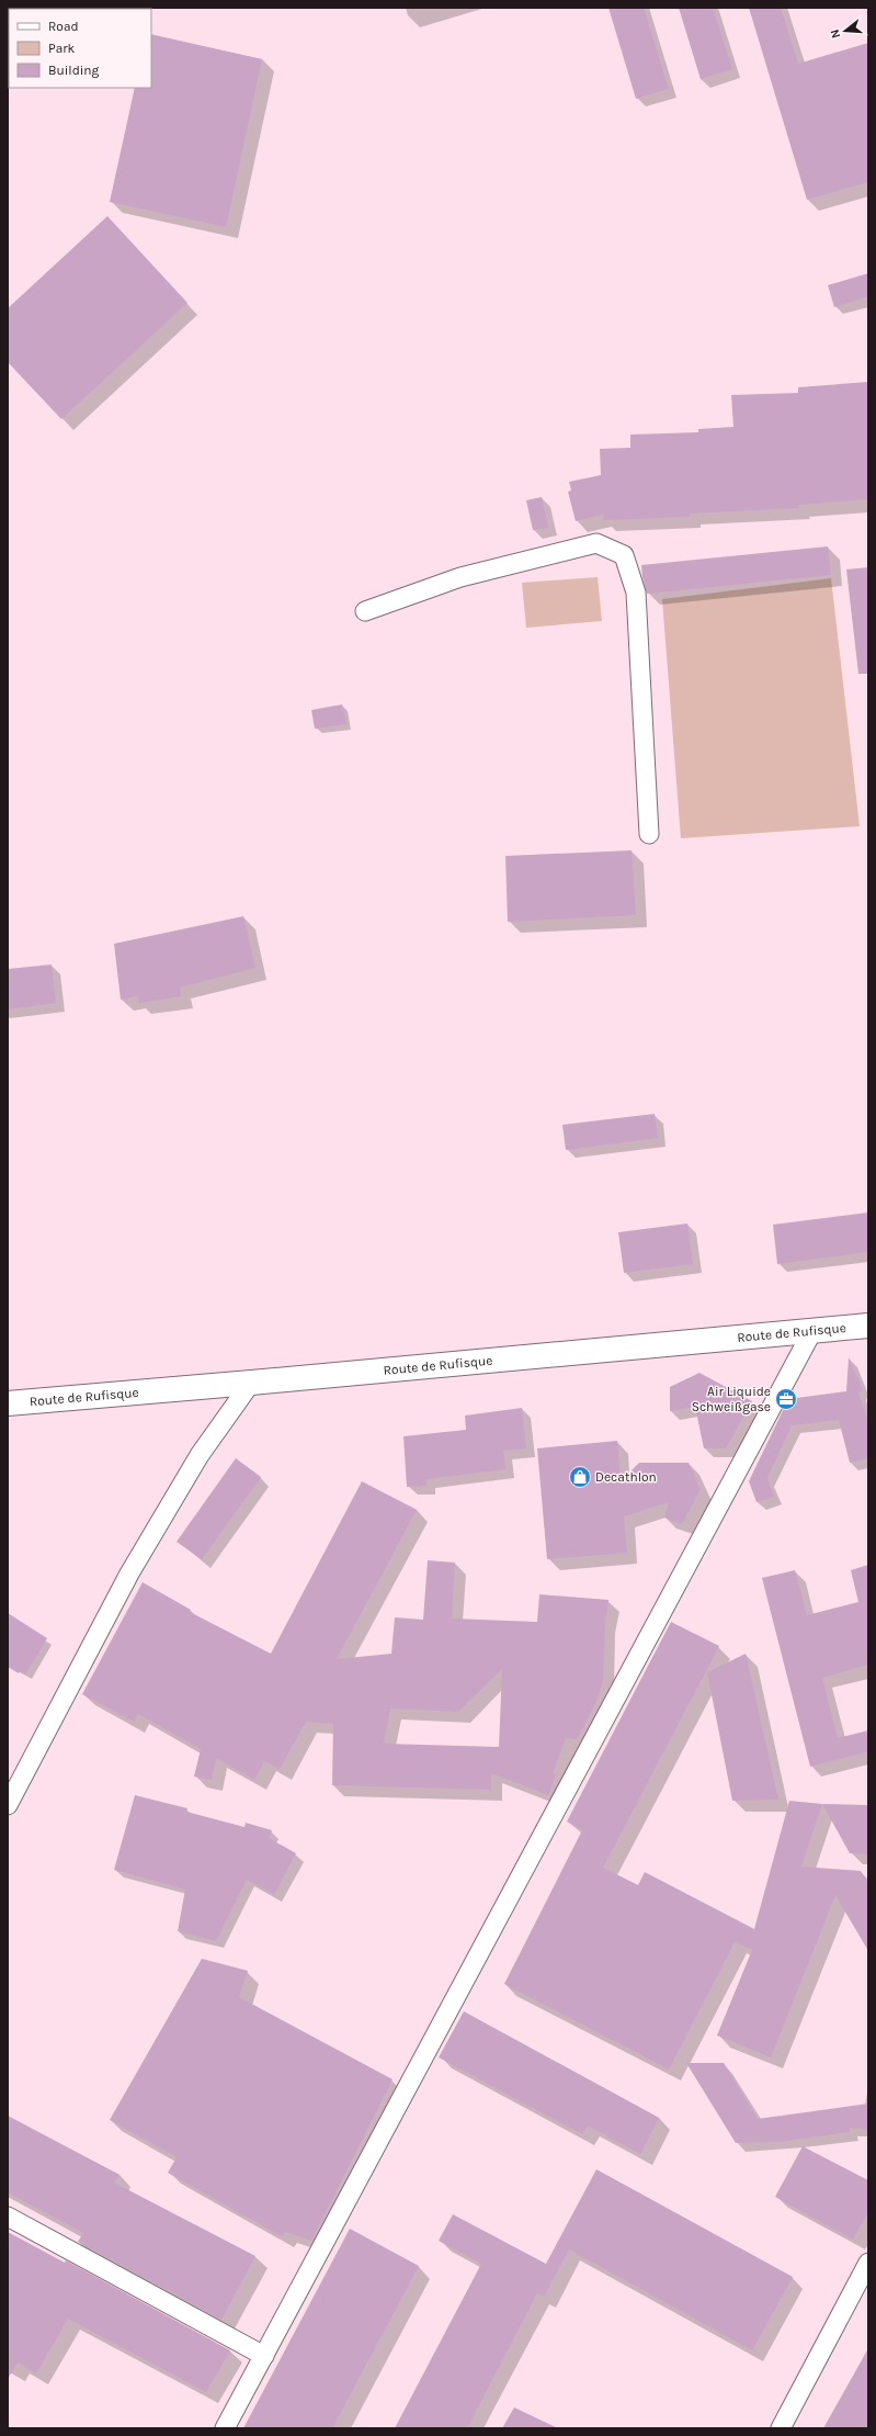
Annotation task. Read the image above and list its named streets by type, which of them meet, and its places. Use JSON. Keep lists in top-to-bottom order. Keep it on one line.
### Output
{"streets":{"main road":["Route de Rufisque"]},"places":{"office":["Air Liquide Schweißgase"],"shop":["Decathlon"]},"legend":["Road","Park","Building"],"north":"left"}
